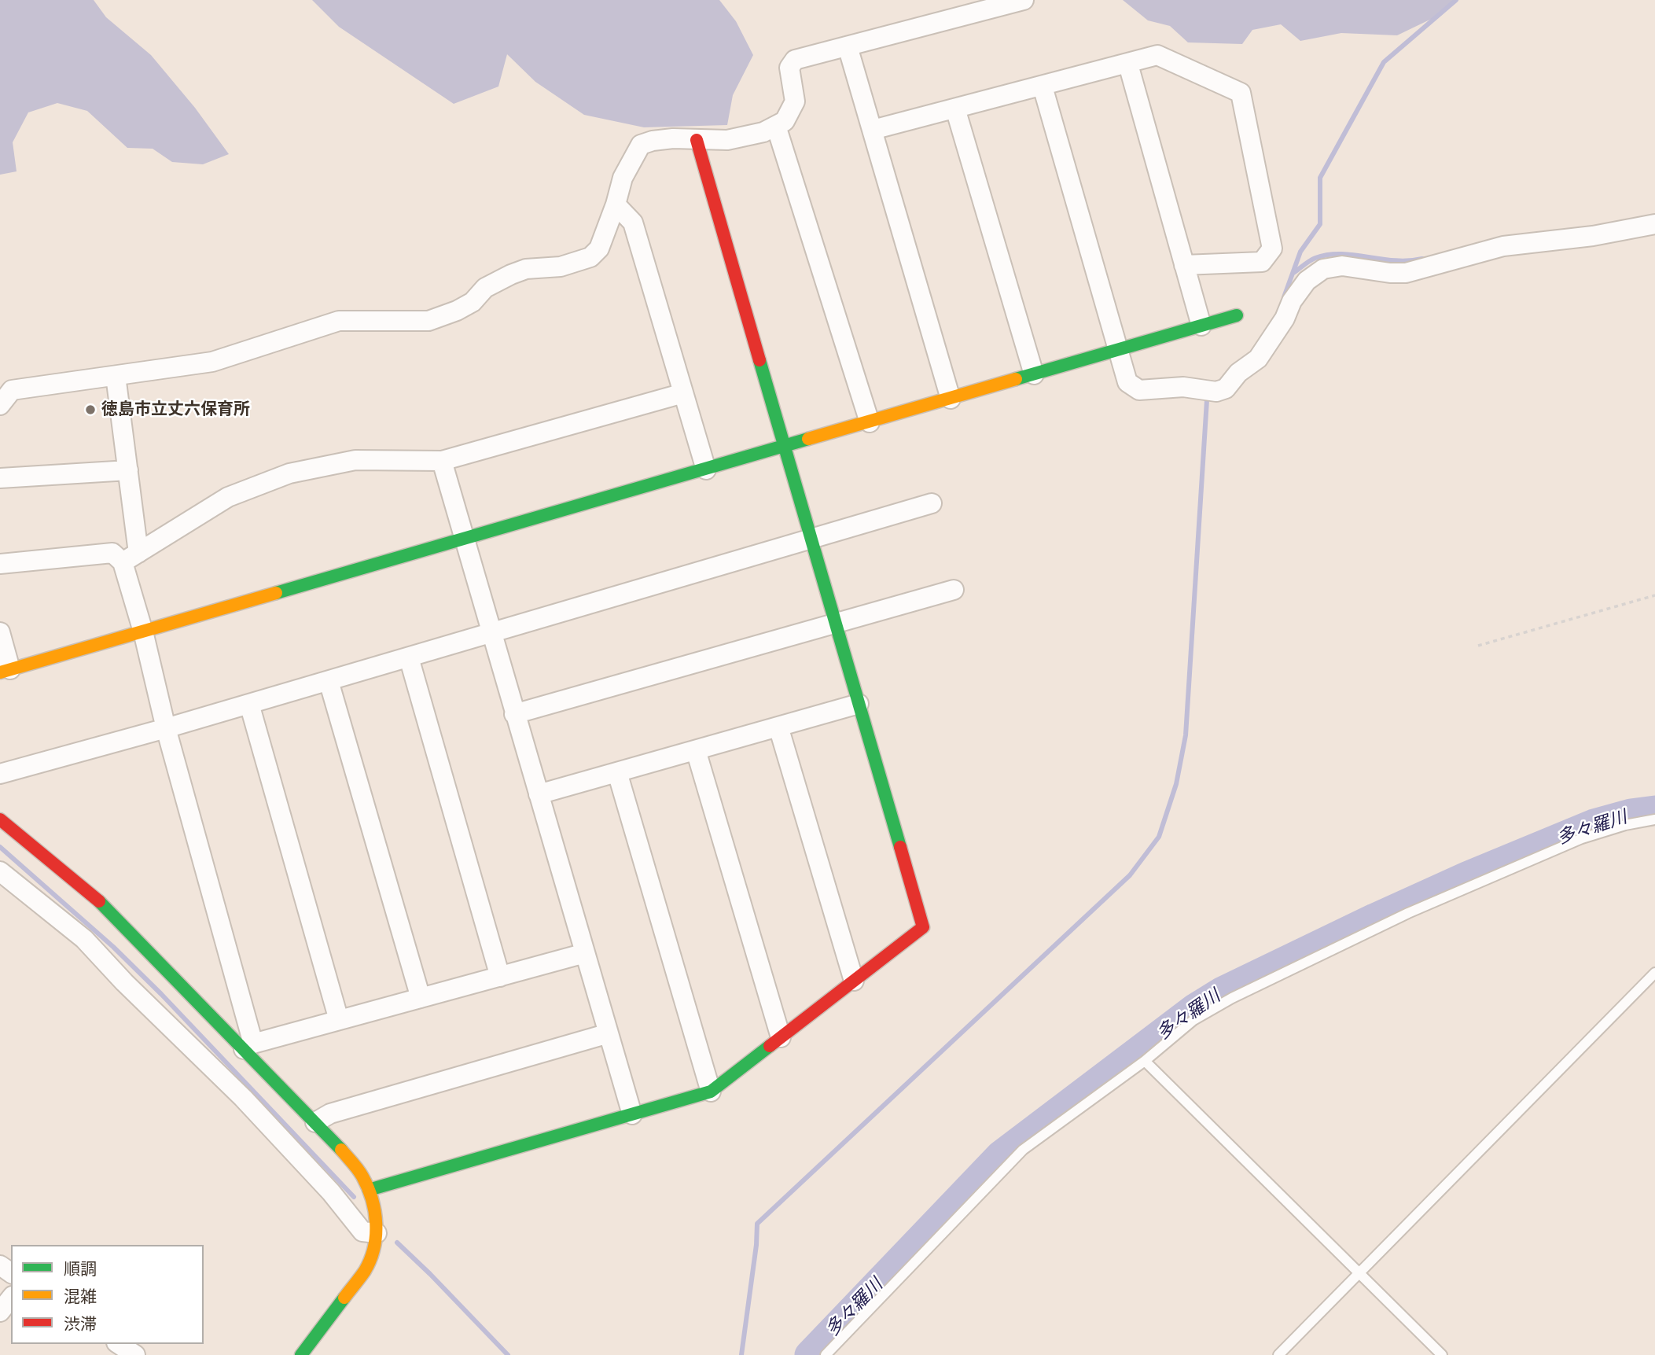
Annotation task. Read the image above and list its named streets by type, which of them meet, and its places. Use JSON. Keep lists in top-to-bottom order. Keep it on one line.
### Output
{"water":["多々羅川"],"places":["徳島市立丈六保育所"],"legend":["順調","混雑","渋滞"]}
